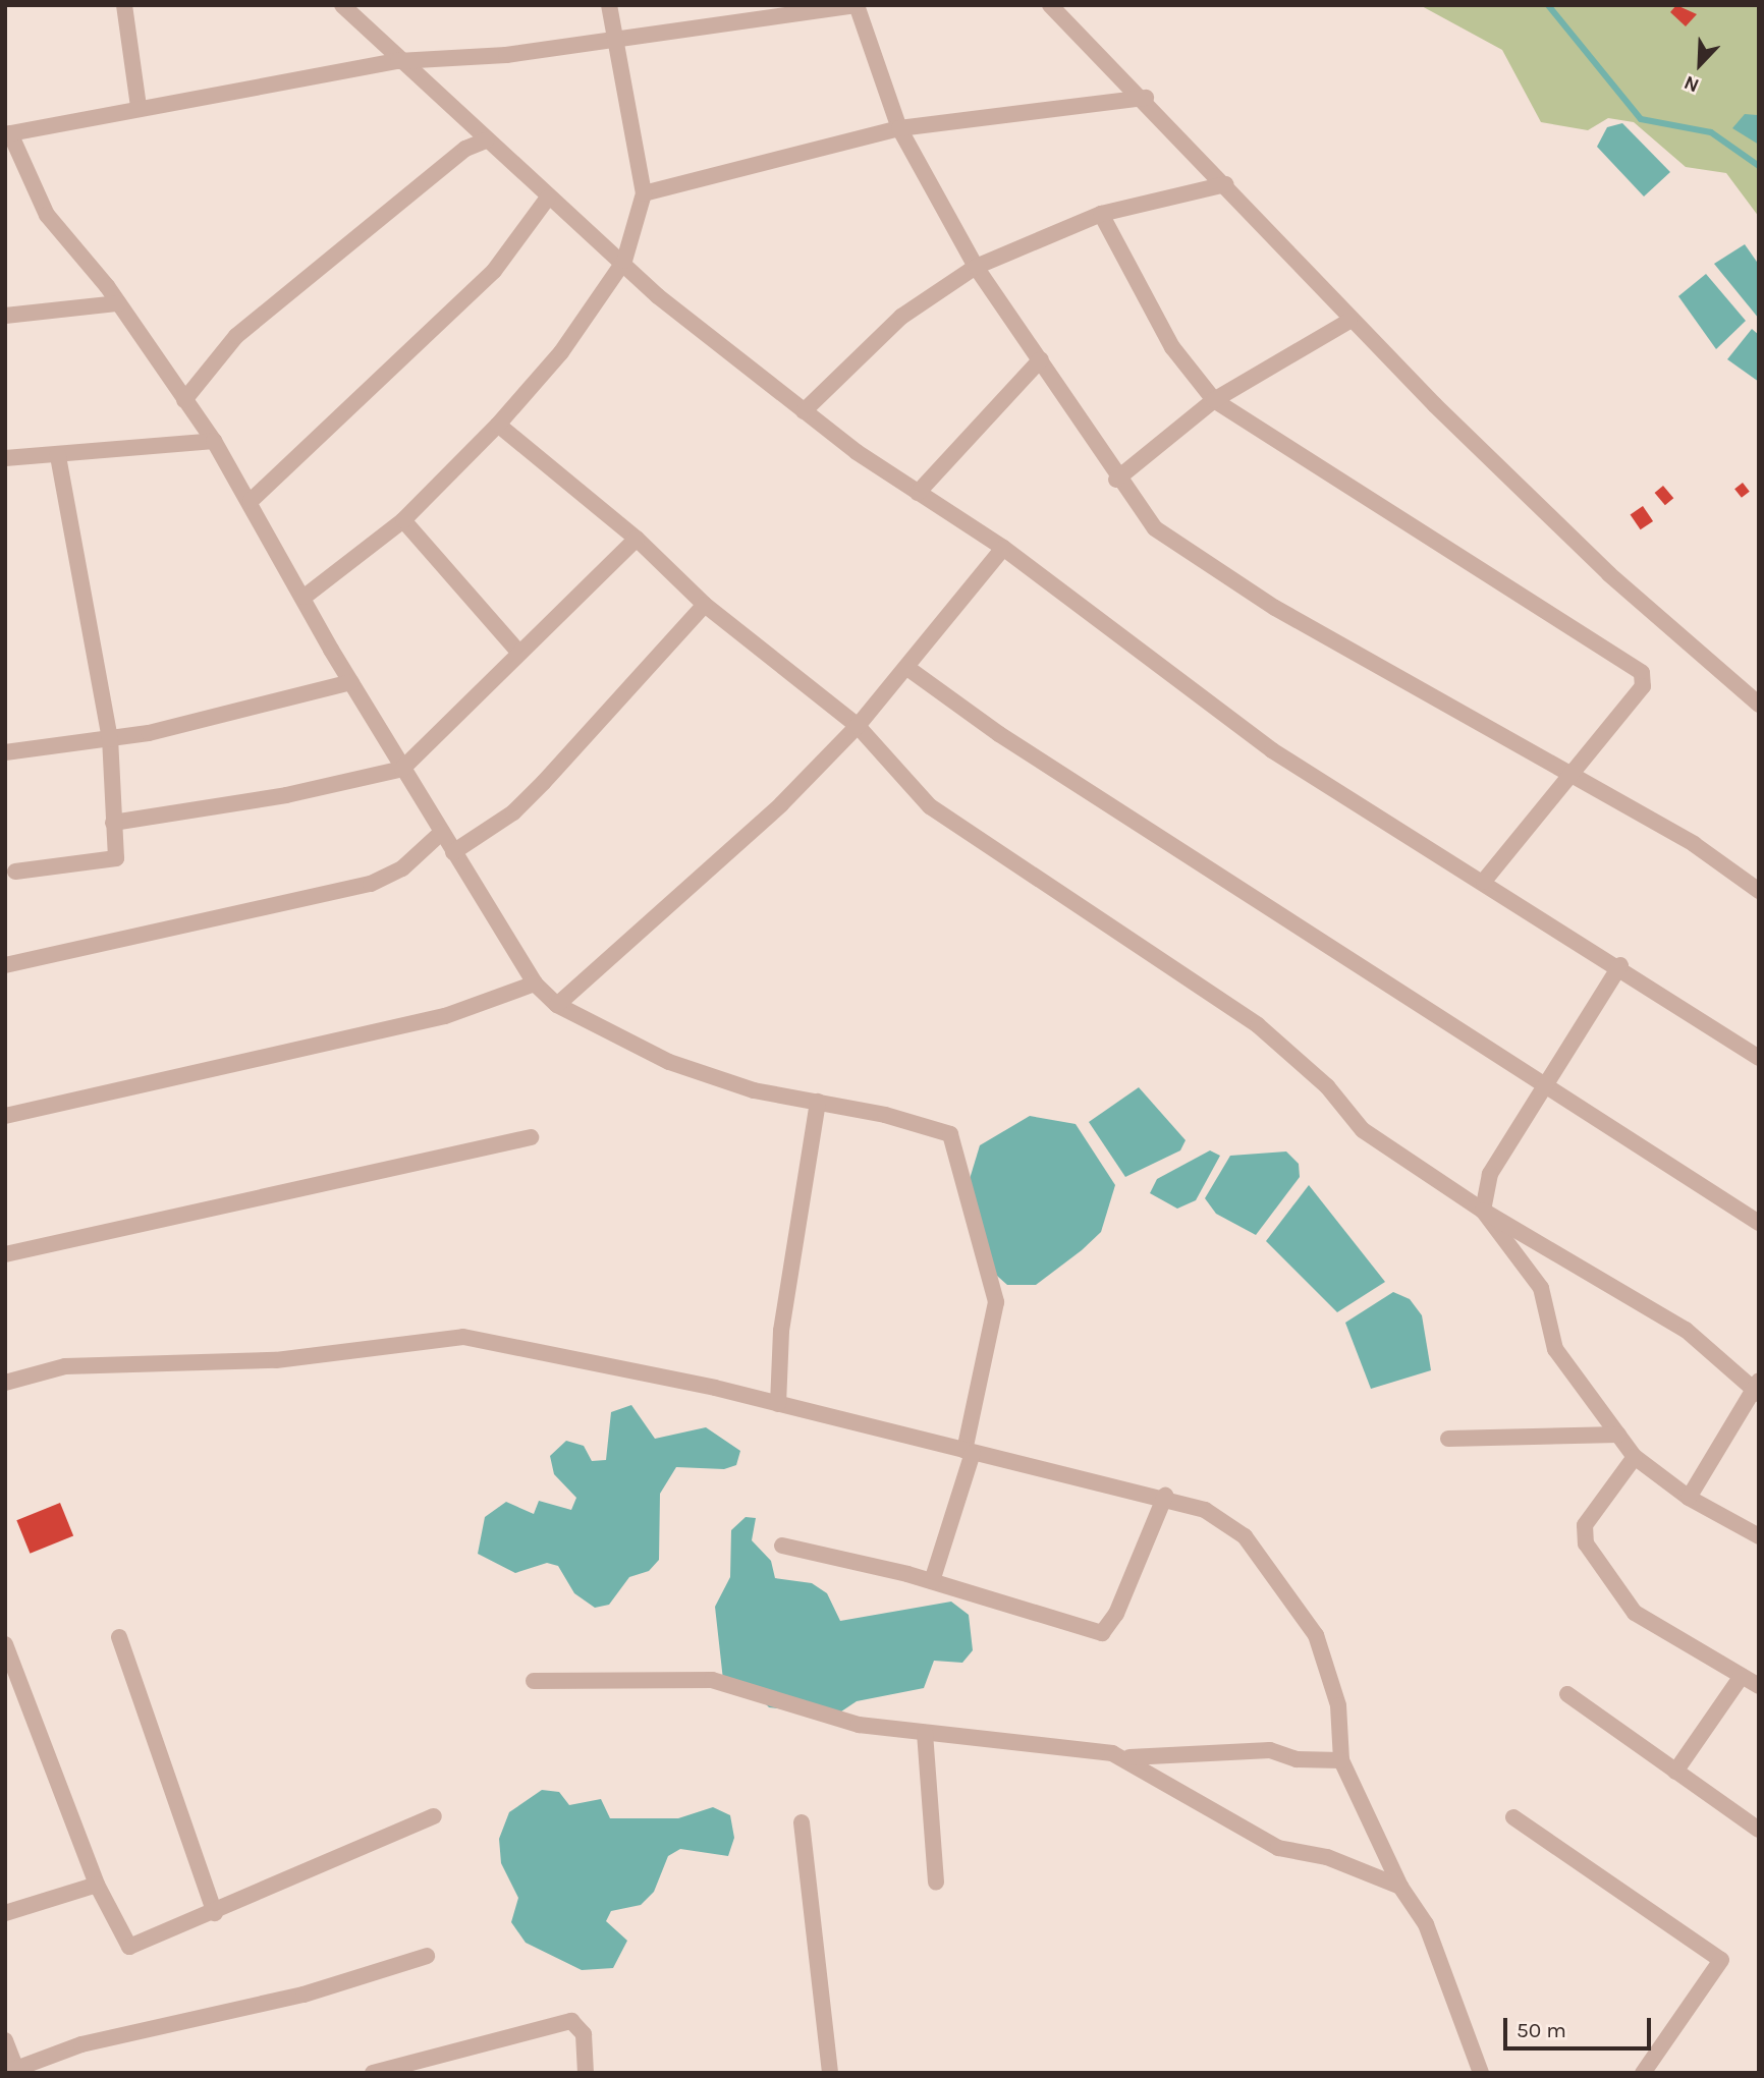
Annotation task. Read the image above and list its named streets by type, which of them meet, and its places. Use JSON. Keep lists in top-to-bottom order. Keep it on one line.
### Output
{"scale_bar":"50 m","north":"bottom left"}
